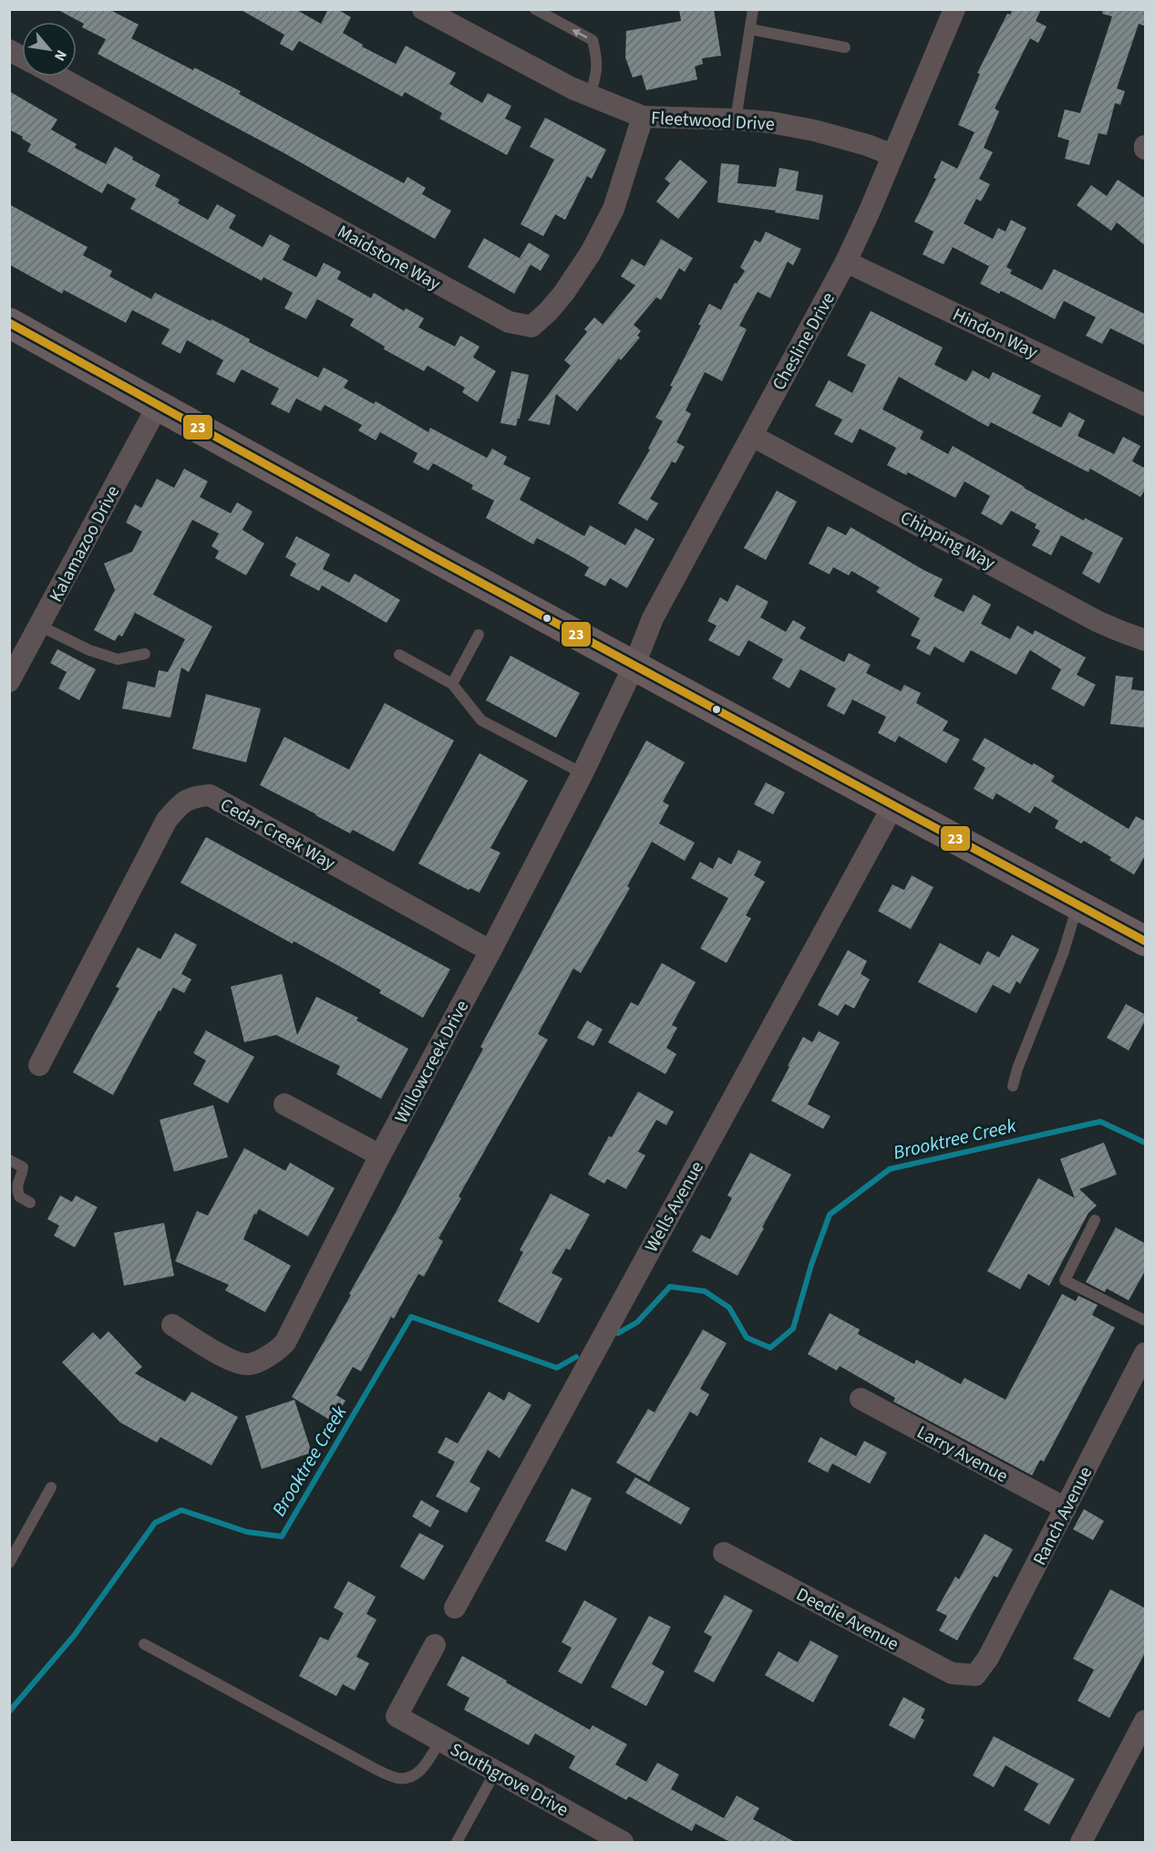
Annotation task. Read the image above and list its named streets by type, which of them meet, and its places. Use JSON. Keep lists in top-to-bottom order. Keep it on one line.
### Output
{"streets":{"street":["Fleetwood Drive","Maidstone Way","Hindon Way","Chesline Drive","Chipping Way","Kalamazoo Drive","Cedar Creek Way","Willowcreek Drive","Wells Avenue","Larry Avenue","Ranch Avenue","Deedie Avenue","Southgrove Drive"]},"crossings":[["Fleetwood Drive","Maidstone Way"],["Fleetwood Drive","Chesline Drive"],["Hindon Way","Chesline Drive"],["Chesline Drive","Chipping Way"],["Chesline Drive","Willowcreek Drive"],["Cedar Creek Way","Willowcreek Drive"],["Larry Avenue","Ranch Avenue"],["Ranch Avenue","Deedie Avenue"]],"water":["Brooktree Creek"],"lines":["transit line 23"],"north":"bottom right"}
